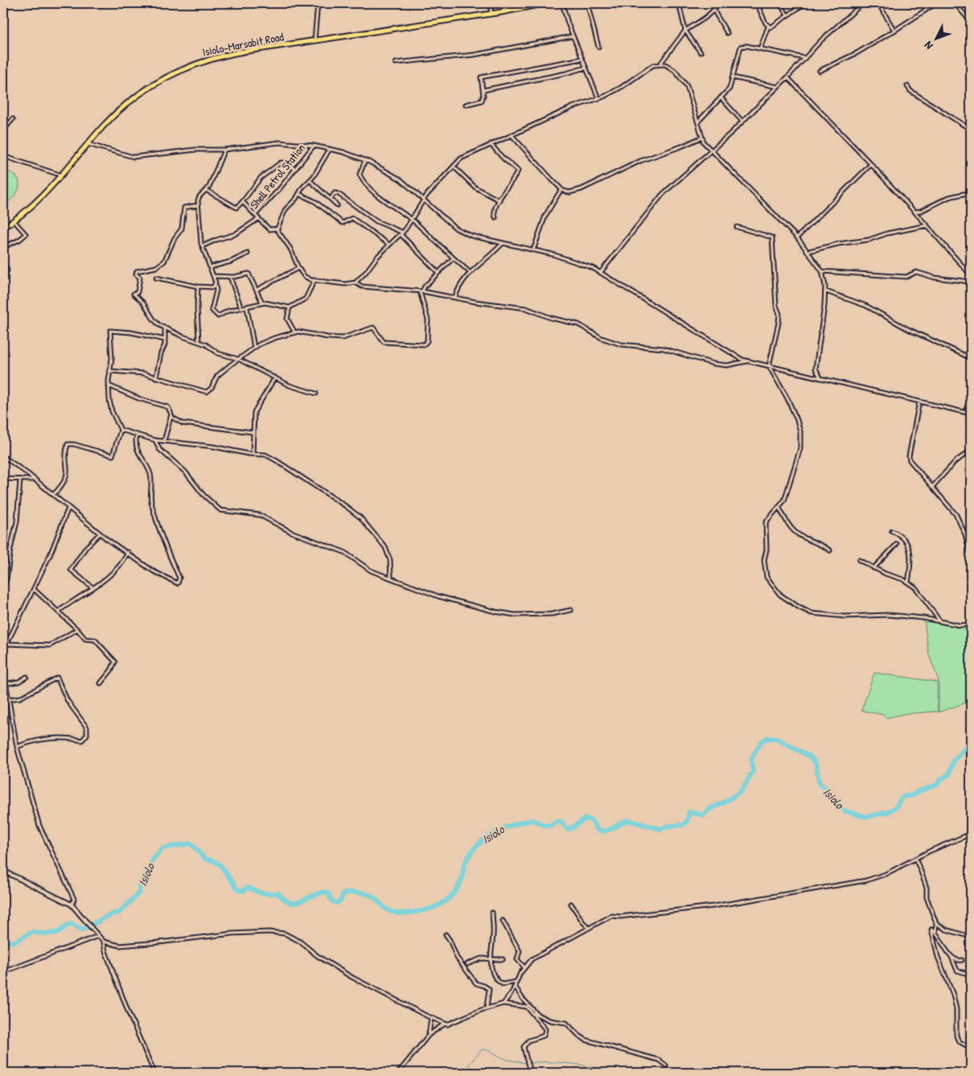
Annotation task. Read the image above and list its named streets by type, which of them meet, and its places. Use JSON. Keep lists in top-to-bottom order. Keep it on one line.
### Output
{"streets":{"highway":["Isiolo-Marsabit Road"],"street":["Shell Petrol Station"]},"water":["Isiolo"],"north":"bottom left"}
